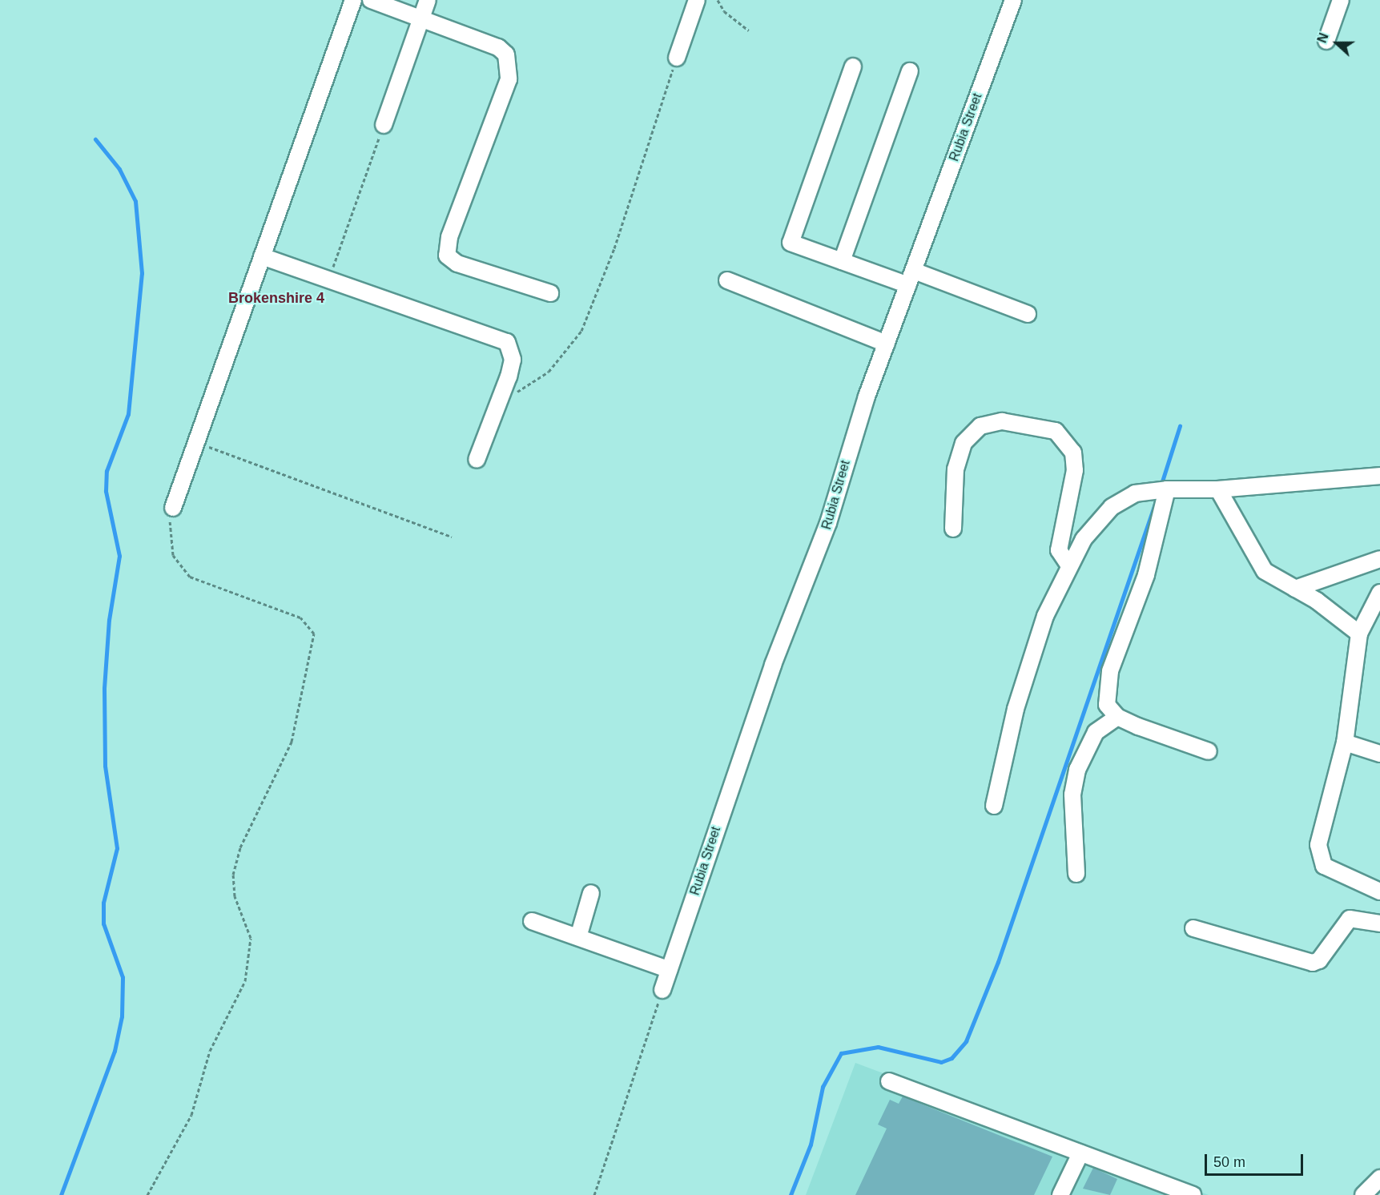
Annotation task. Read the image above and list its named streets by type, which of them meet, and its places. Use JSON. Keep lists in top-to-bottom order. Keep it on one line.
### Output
{"streets":{"street":["Rubia Street"]},"districts":["Brokenshire 4"],"scale_bar":"50 m","north":"left"}
